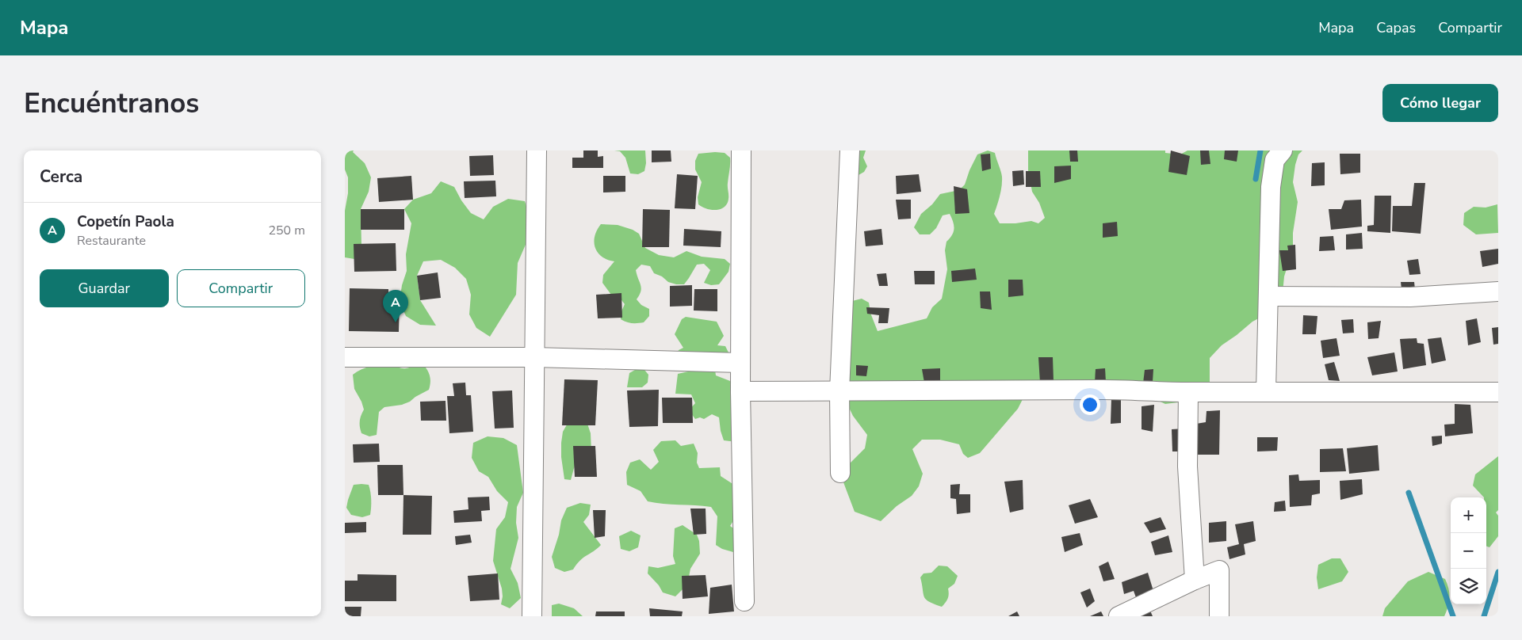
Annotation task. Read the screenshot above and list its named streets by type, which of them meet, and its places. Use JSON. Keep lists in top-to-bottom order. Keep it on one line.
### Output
{"page":{"header":"Mapa","nav":["Mapa","Capas","Compartir"],"buttons":["Cómo llegar",["Guardar","Compartir"]],"title":"Encuéntranos","heading":"Cerca","list":[{"mark":"A","name":"Copetín Paola","note":"Restaurante","value":"250 m"}],"pins":"A","map_buttons":["+","−"]}}
